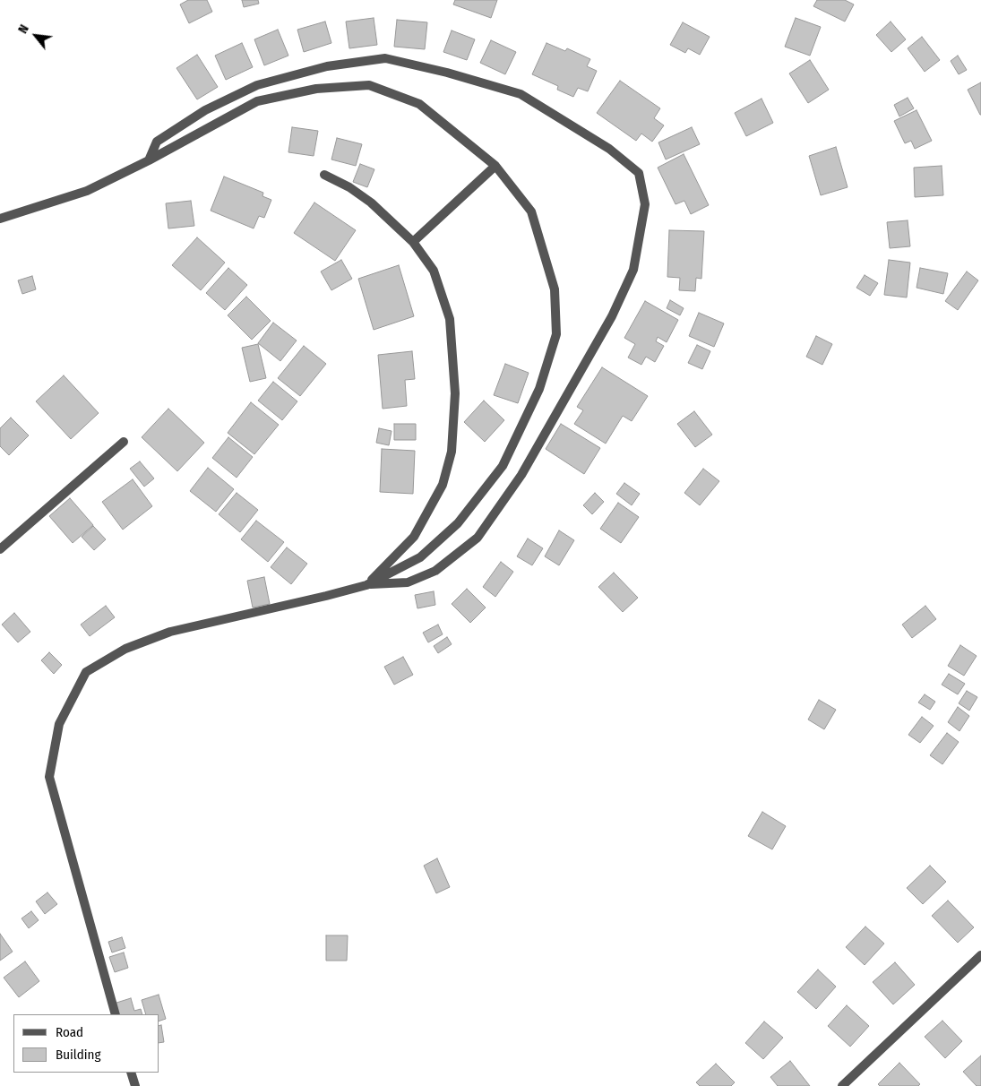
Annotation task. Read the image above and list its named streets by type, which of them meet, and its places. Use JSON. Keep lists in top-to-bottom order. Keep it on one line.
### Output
{"legend":["Road","Building"],"north":"top left"}
